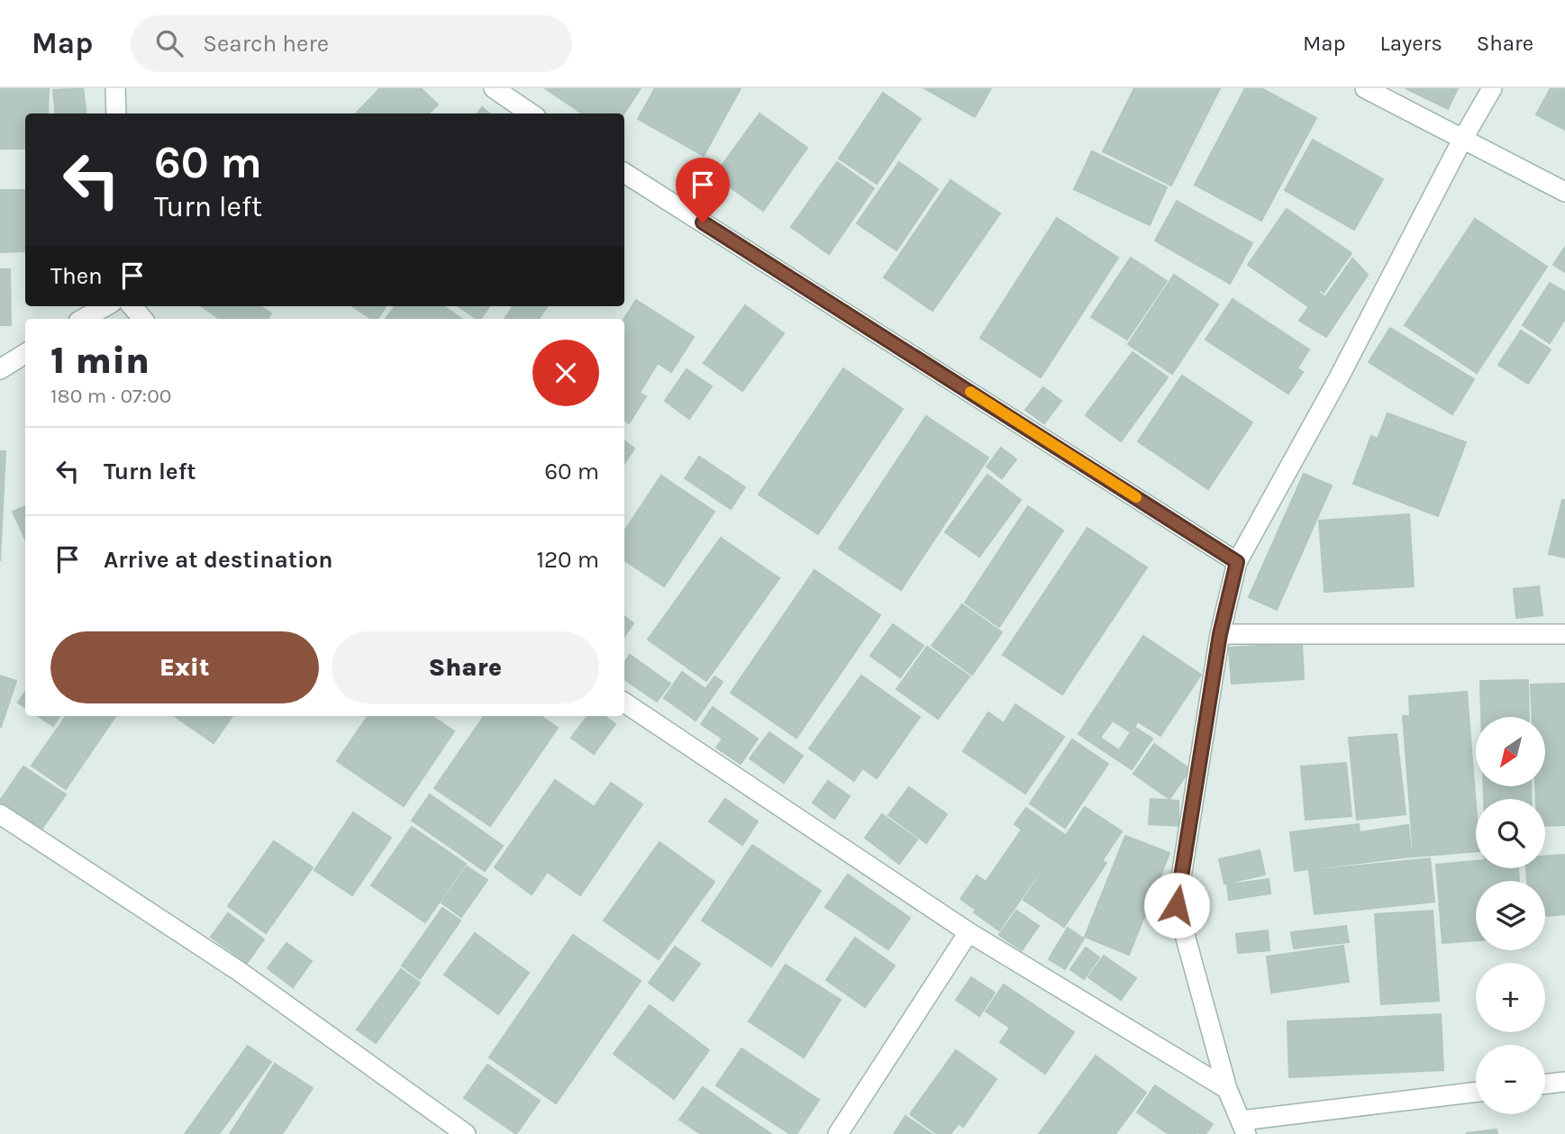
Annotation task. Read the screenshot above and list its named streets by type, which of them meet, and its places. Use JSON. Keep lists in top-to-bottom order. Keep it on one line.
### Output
{"north":"bottom left","page":{"header":"Map","search":"Search here","nav":["Map","Layers","Share"],"turn":["60 m","Turn left"],"then":"Then","heading":["1 min","180 m · 07:00"],"list":[{"name":"Turn left","value":"60 m"},{"name":"Arrive at destination","value":"120 m"}],"buttons":["Exit","Share"],"map_buttons":["+","−"]}}
